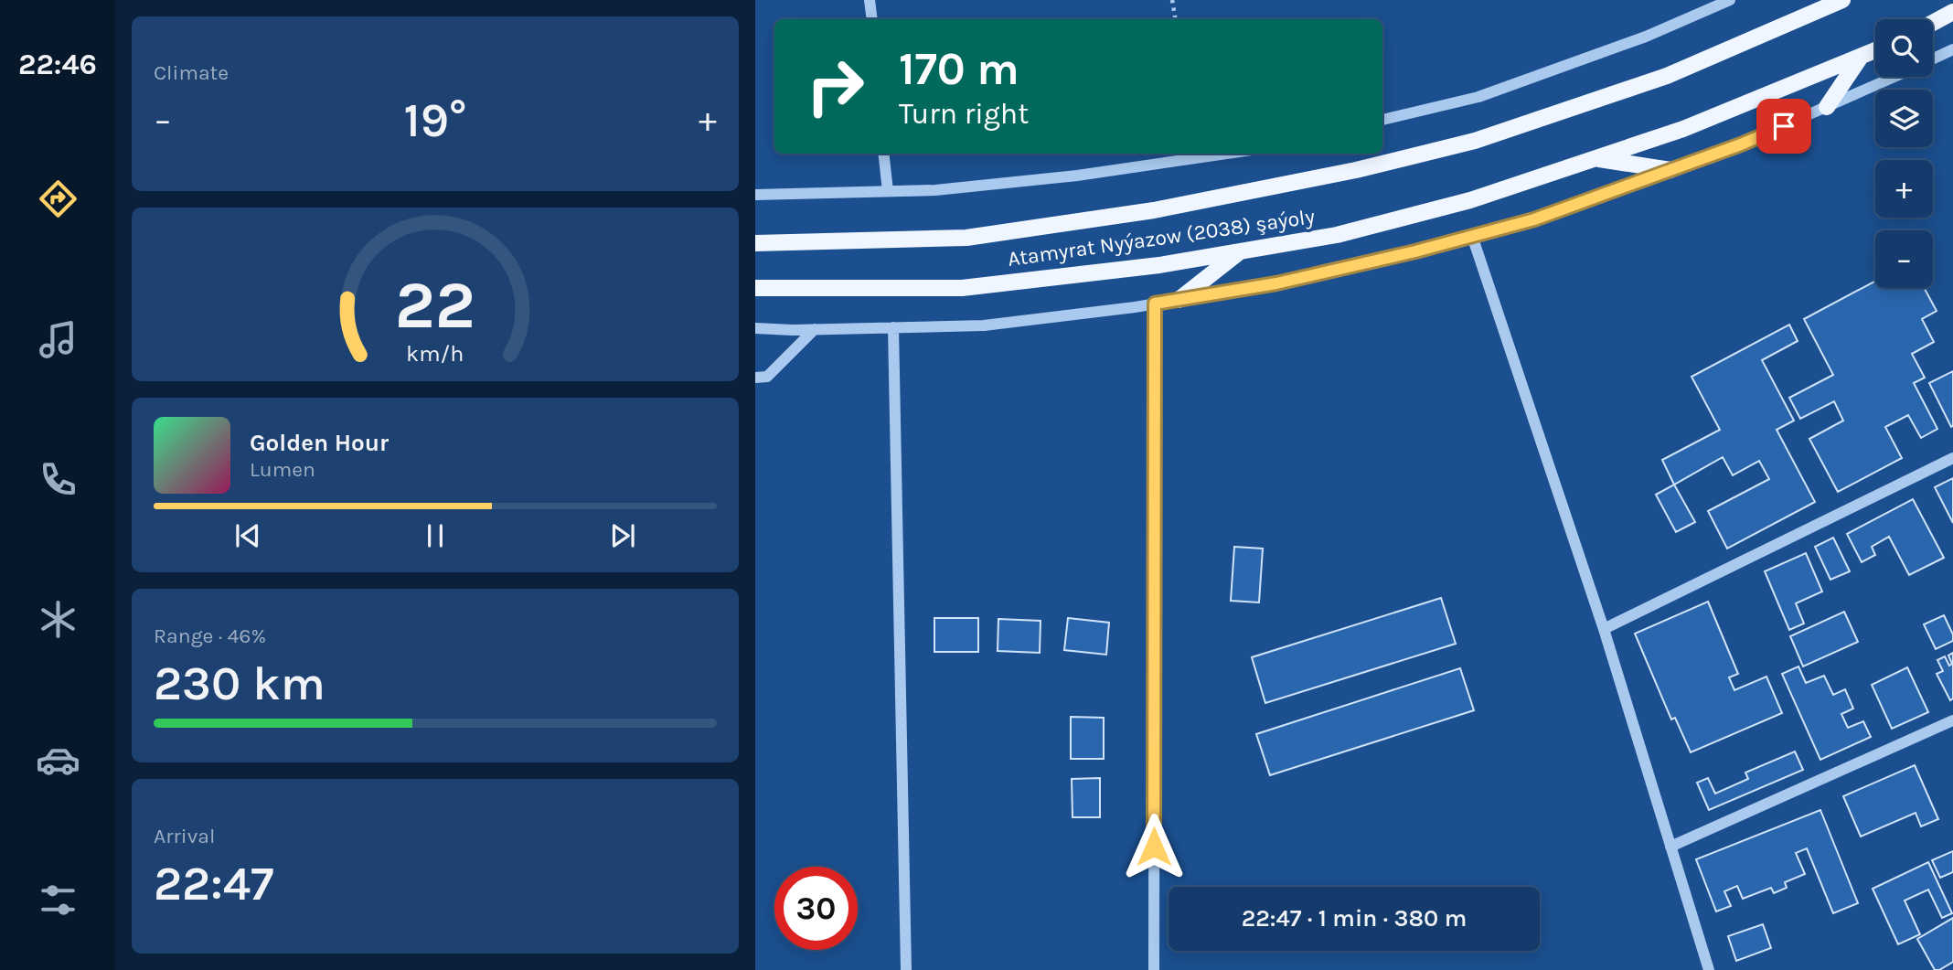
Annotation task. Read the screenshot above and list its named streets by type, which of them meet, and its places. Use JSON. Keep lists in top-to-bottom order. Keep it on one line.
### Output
{"streets":{"main road":["Atamyrat Nyýazow (2038) şaýoly"]},"page":{"tabs":"22:46","tile":["Climate",["Range · 46%","230 km"],["Arrival","22:47"]],"map_buttons":["+","−"],"turn":["170 m","Turn right"],"heat":["−","19°","+"],"song":["Golden Hour","Lumen"],"limit":"30","trip":"22:47 · 1 min · 380 m","gauge":["22","km/h"]}}
